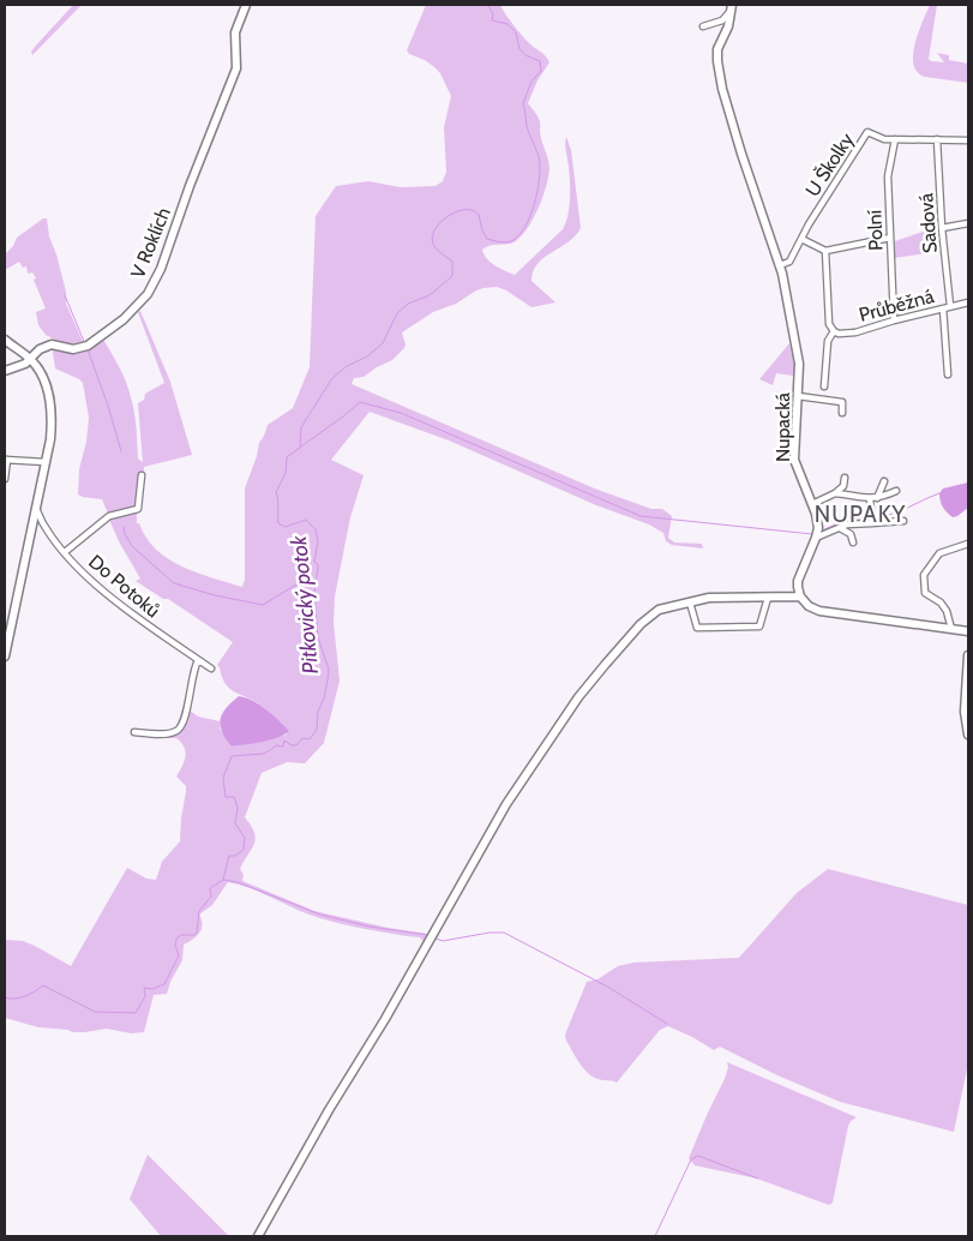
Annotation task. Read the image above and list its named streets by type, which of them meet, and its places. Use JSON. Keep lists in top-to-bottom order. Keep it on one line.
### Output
{"streets":{"street":["U Školky","Sadová","Polní","V Roklích","Průběžná","Nupacká","Do Potoků"]},"crossings":[["U Školky","Sadová"],["U Školky","Polní"],["Sadová","Průběžná"],["Polní","Průběžná"]],"districts":["NUPAKY"],"water":["Pitkovický potok"]}
